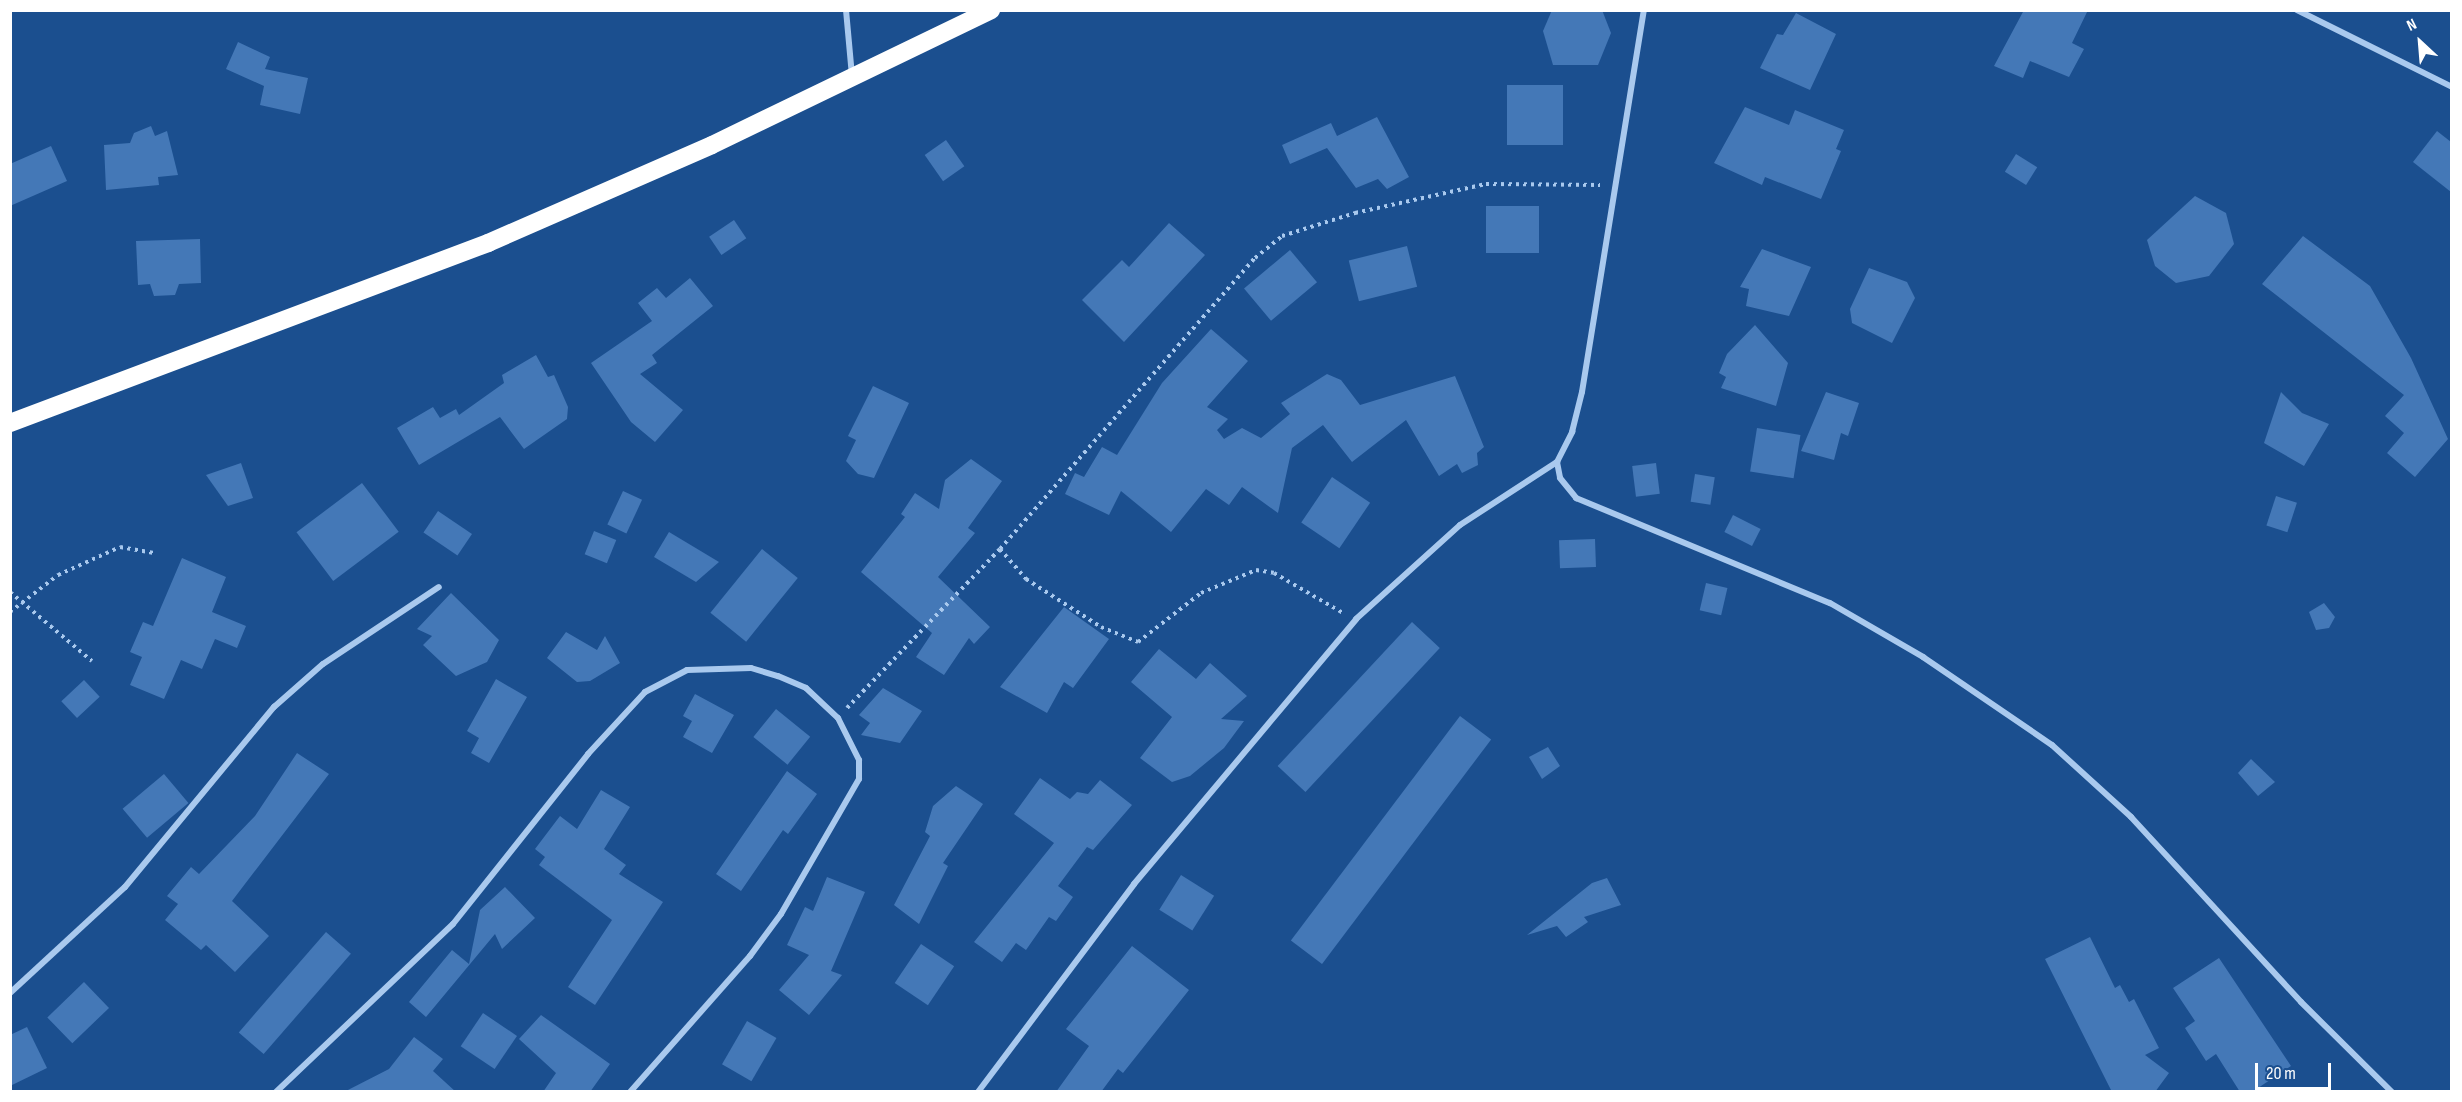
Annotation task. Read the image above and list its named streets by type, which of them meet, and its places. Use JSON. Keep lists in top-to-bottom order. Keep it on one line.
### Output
{"scale_bar":"20 m","north":"top left"}
